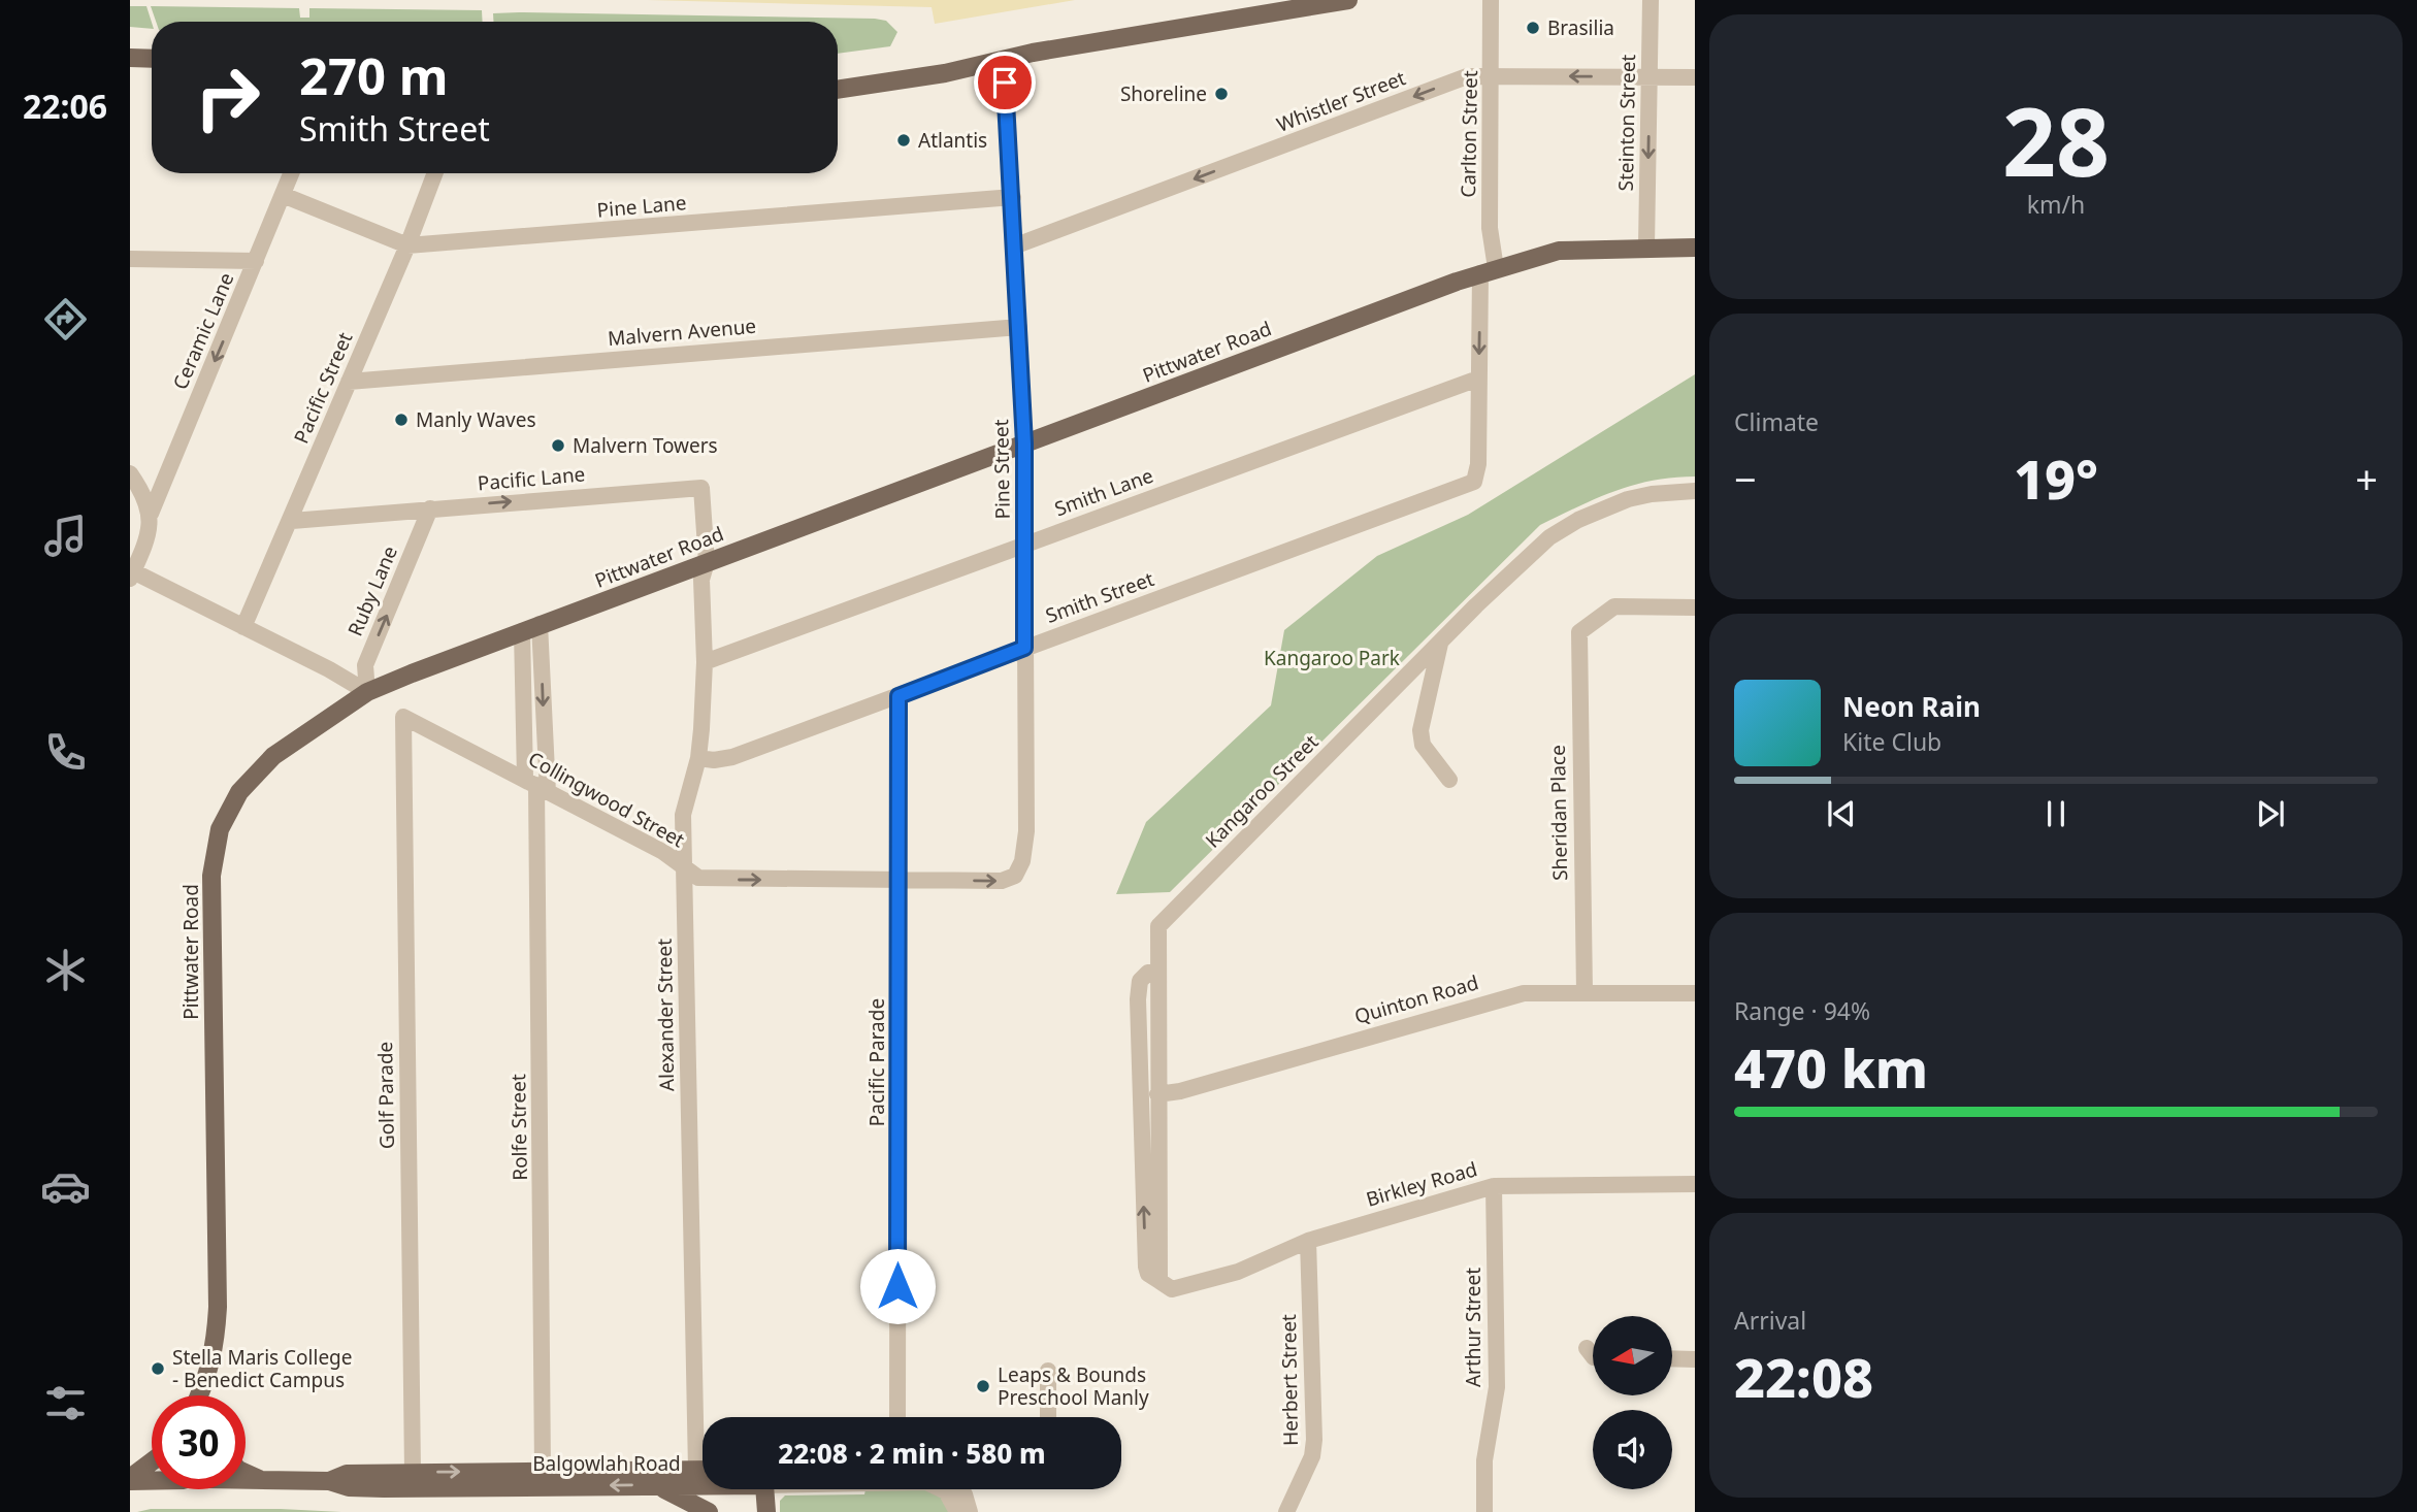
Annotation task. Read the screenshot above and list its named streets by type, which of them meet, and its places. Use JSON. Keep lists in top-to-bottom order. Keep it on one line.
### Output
{"streets":{"main road":["Pittwater Road","Balgowlah Road"],"street":["Whistler Street","Steinton Street","Carlton Street","Pine Lane","Ceramic Lane","Malvern Avenue","Pacific Street","Pine Street","Pacific Lane","Smith Lane","Ruby Lane","Smith Street","Kangaroo Street","Collingwood Street","Sheridan Place","Quinton Road","Alexander Street","Pacific Parade","Golf Parade","Rolfe Street","Birkley Road","Arthur Street","Herbert Street"]},"crossings":[["Whistler Street","Steinton Street"],["Whistler Street","Carlton Street"],["Whistler Street","Pine Street"],["Steinton Street","Pittwater Road"],["Carlton Street","Pittwater Road"],["Carlton Street","Smith Lane"],["Carlton Street","Smith Street"],["Pine Lane","Ceramic Lane"],["Pine Lane","Pacific Street"],["Pine Lane","Pine Street"],["Malvern Avenue","Pacific Street"],["Malvern Avenue","Pine Street"],["Pittwater Road","Pine Street"],["Pittwater Road","Pacific Lane"],["Pittwater Road","Ruby Lane"],["Pittwater Road","Alexander Street"],["Pittwater Road","Rolfe Street"],["Pacific Street","Pacific Lane"],["Pine Street","Smith Lane"],["Pine Street","Smith Street"],["Pine Street","Collingwood Street"],["Pacific Lane","Ruby Lane"],["Pacific Lane","Alexander Street"],["Smith Lane","Alexander Street"],["Smith Street","Alexander Street"],["Smith Street","Pacific Parade"],["Kangaroo Street","Quinton Road"],["Kangaroo Street","Birkley Road"],["Collingwood Street","Alexander Street"],["Collingwood Street","Pacific Parade"],["Collingwood Street","Golf Parade"],["Collingwood Street","Rolfe Street"],["Sheridan Place","Quinton Road"],["Alexander Street","Balgowlah Road"],["Golf Parade","Balgowlah Road"],["Rolfe Street","Balgowlah Road"],["Birkley Road","Arthur Street"],["Birkley Road","Herbert Street"]],"one_way":["Whistler Street","Steinton Street","Ceramic Lane","Pacific Lane","Ruby Lane","Collingwood Street"],"parks":["Kangaroo Park"],"places":["Brasilia","Shoreline","Atlantis","Manly Waves","Malvern Towers","Stella Maris College - Benedict Campus","Leaps & Bounds Preschool Manly"],"north":"left","page":{"tabs":"22:06","tile":[["28","km/h"],"Climate",["Range · 94%","470 km"],["Arrival","22:08"]],"turn":["270 m","Smith Street"],"heat":["−","19°","+"],"song":["Neon Rain","Kite Club"],"limit":"30","trip":"22:08 · 2 min · 580 m"}}
